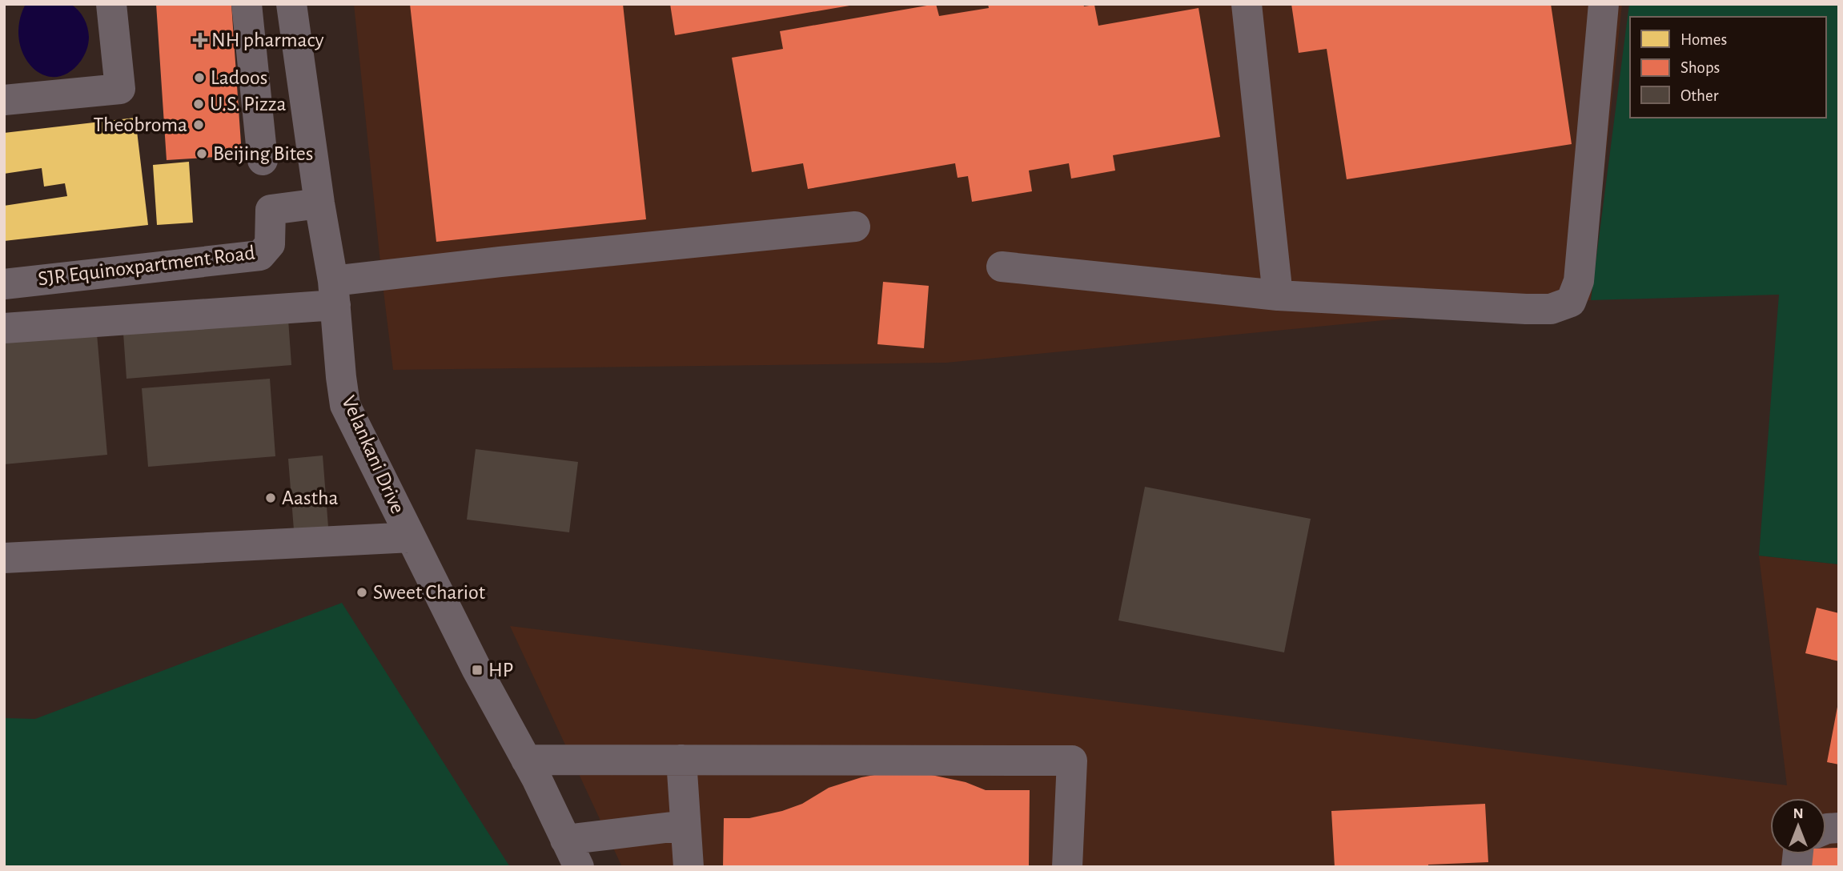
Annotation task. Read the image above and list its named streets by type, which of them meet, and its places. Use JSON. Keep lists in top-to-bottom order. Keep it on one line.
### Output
{"streets":{"street":["SJR Equinoxpartment Road","Velankani Drive"]},"crossings":[["SJR Equinoxpartment Road","Velankani Drive"]],"places":{"health":["NH pharmacy"],"other":["Ladoos","U.S. Pizza","Theobroma","Beijing Bites","Aastha","Sweet Chariot"],"transit":["HP"]},"legend":["Homes","Shops","Other"],"north":"top"}
